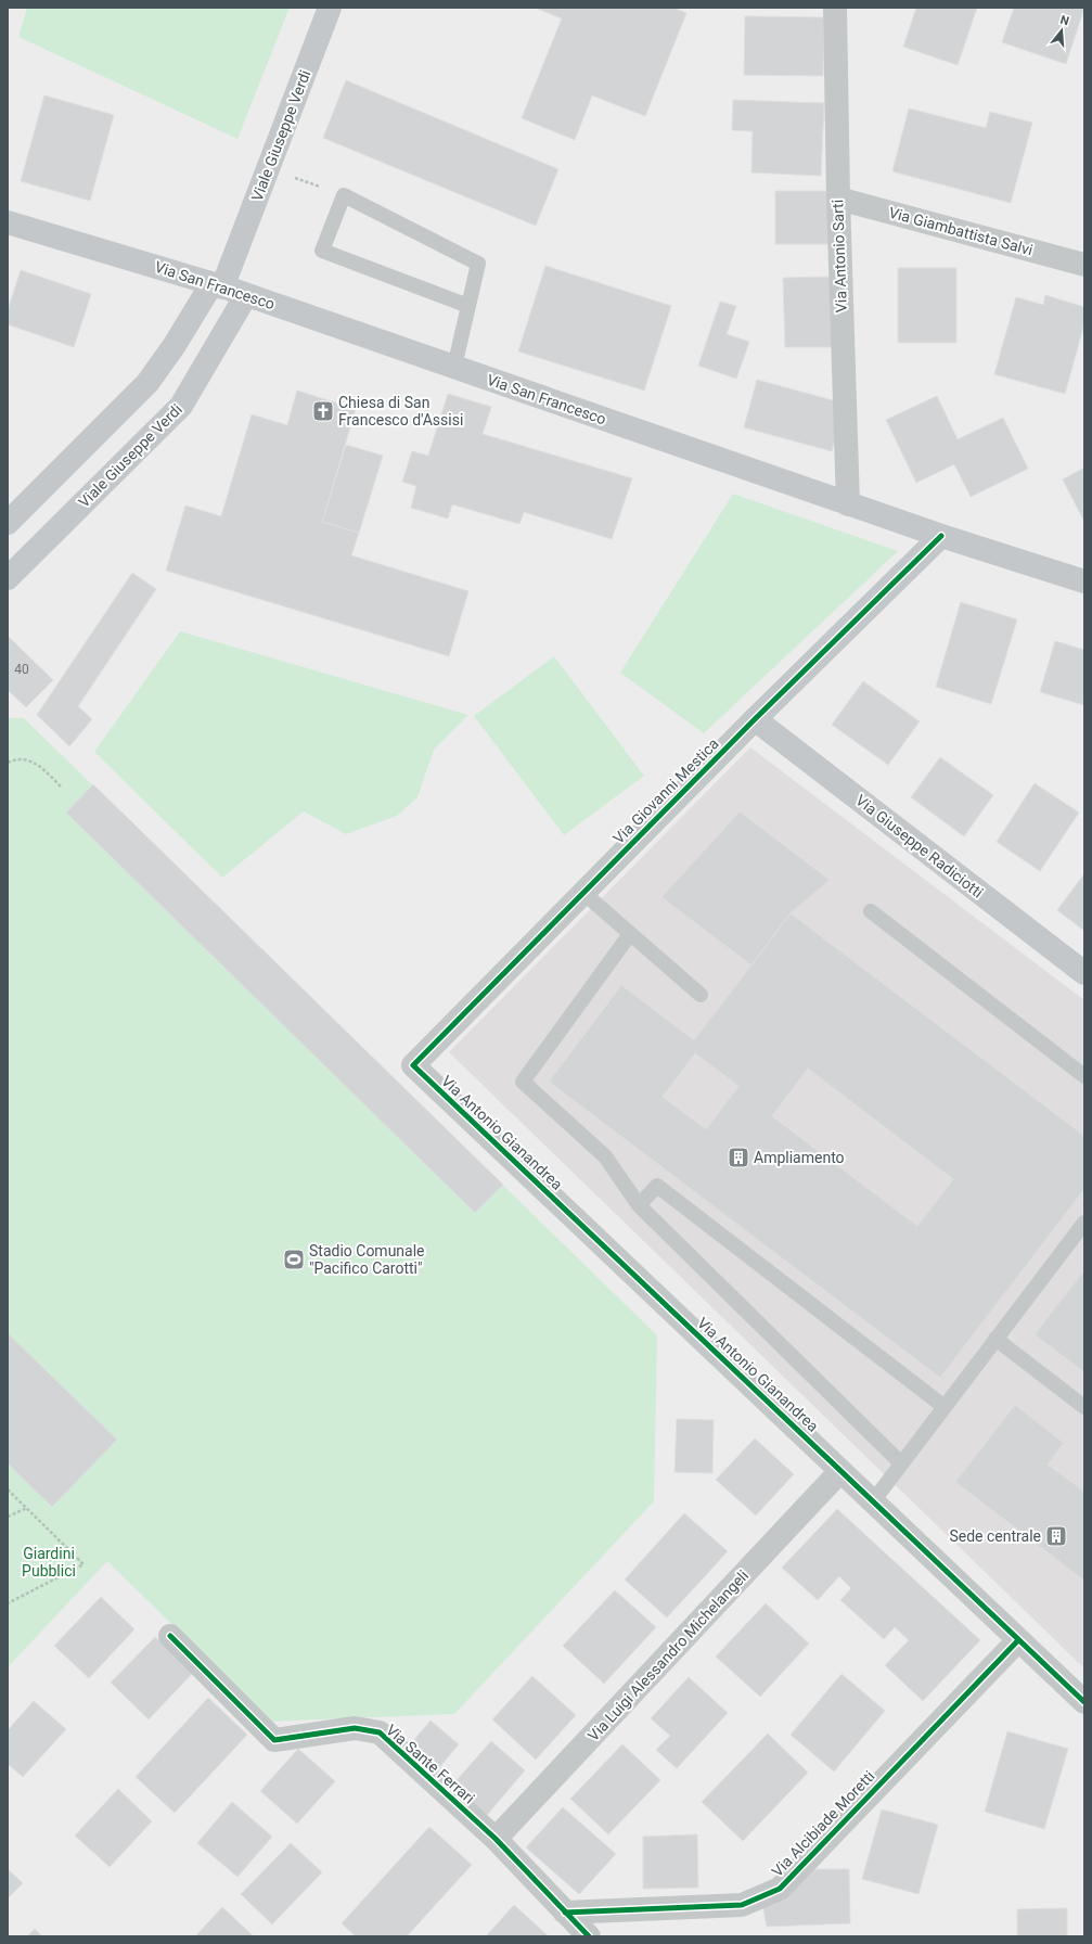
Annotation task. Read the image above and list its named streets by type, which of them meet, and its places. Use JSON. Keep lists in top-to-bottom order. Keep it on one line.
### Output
{"streets":{"street":["Viale Giuseppe Verdi","Via Giambattista Salvi","Via Antonio Sarti","Via San Francesco","Via Giovanni Mestica","Via Giuseppe Radiciotti","Via Antonio Gianandrea","Via Luigi Alessandro Michelangeli","Via Sante Ferrari","Via Alcibiade Moretti"]},"crossings":[["Viale Giuseppe Verdi","Via San Francesco"],["Via Giambattista Salvi","Via Antonio Sarti"],["Via Antonio Sarti","Via San Francesco"],["Via San Francesco","Via Giovanni Mestica"],["Via Giovanni Mestica","Via Giuseppe Radiciotti"],["Via Giovanni Mestica","Via Antonio Gianandrea"],["Via Antonio Gianandrea","Via Luigi Alessandro Michelangeli"],["Via Antonio Gianandrea","Via Alcibiade Moretti"],["Via Luigi Alessandro Michelangeli","Via Sante Ferrari"],["Via Sante Ferrari","Via Alcibiade Moretti"]],"parks":["Giardini Pubblici"],"places":{"church":["Chiesa di San Francesco d'Assisi"],"building":["Ampliamento","Sede centrale"],"sports":["Stadio Comunale \"Pacifico Carotti\""]},"house_numbers":["40"],"north":"top"}
